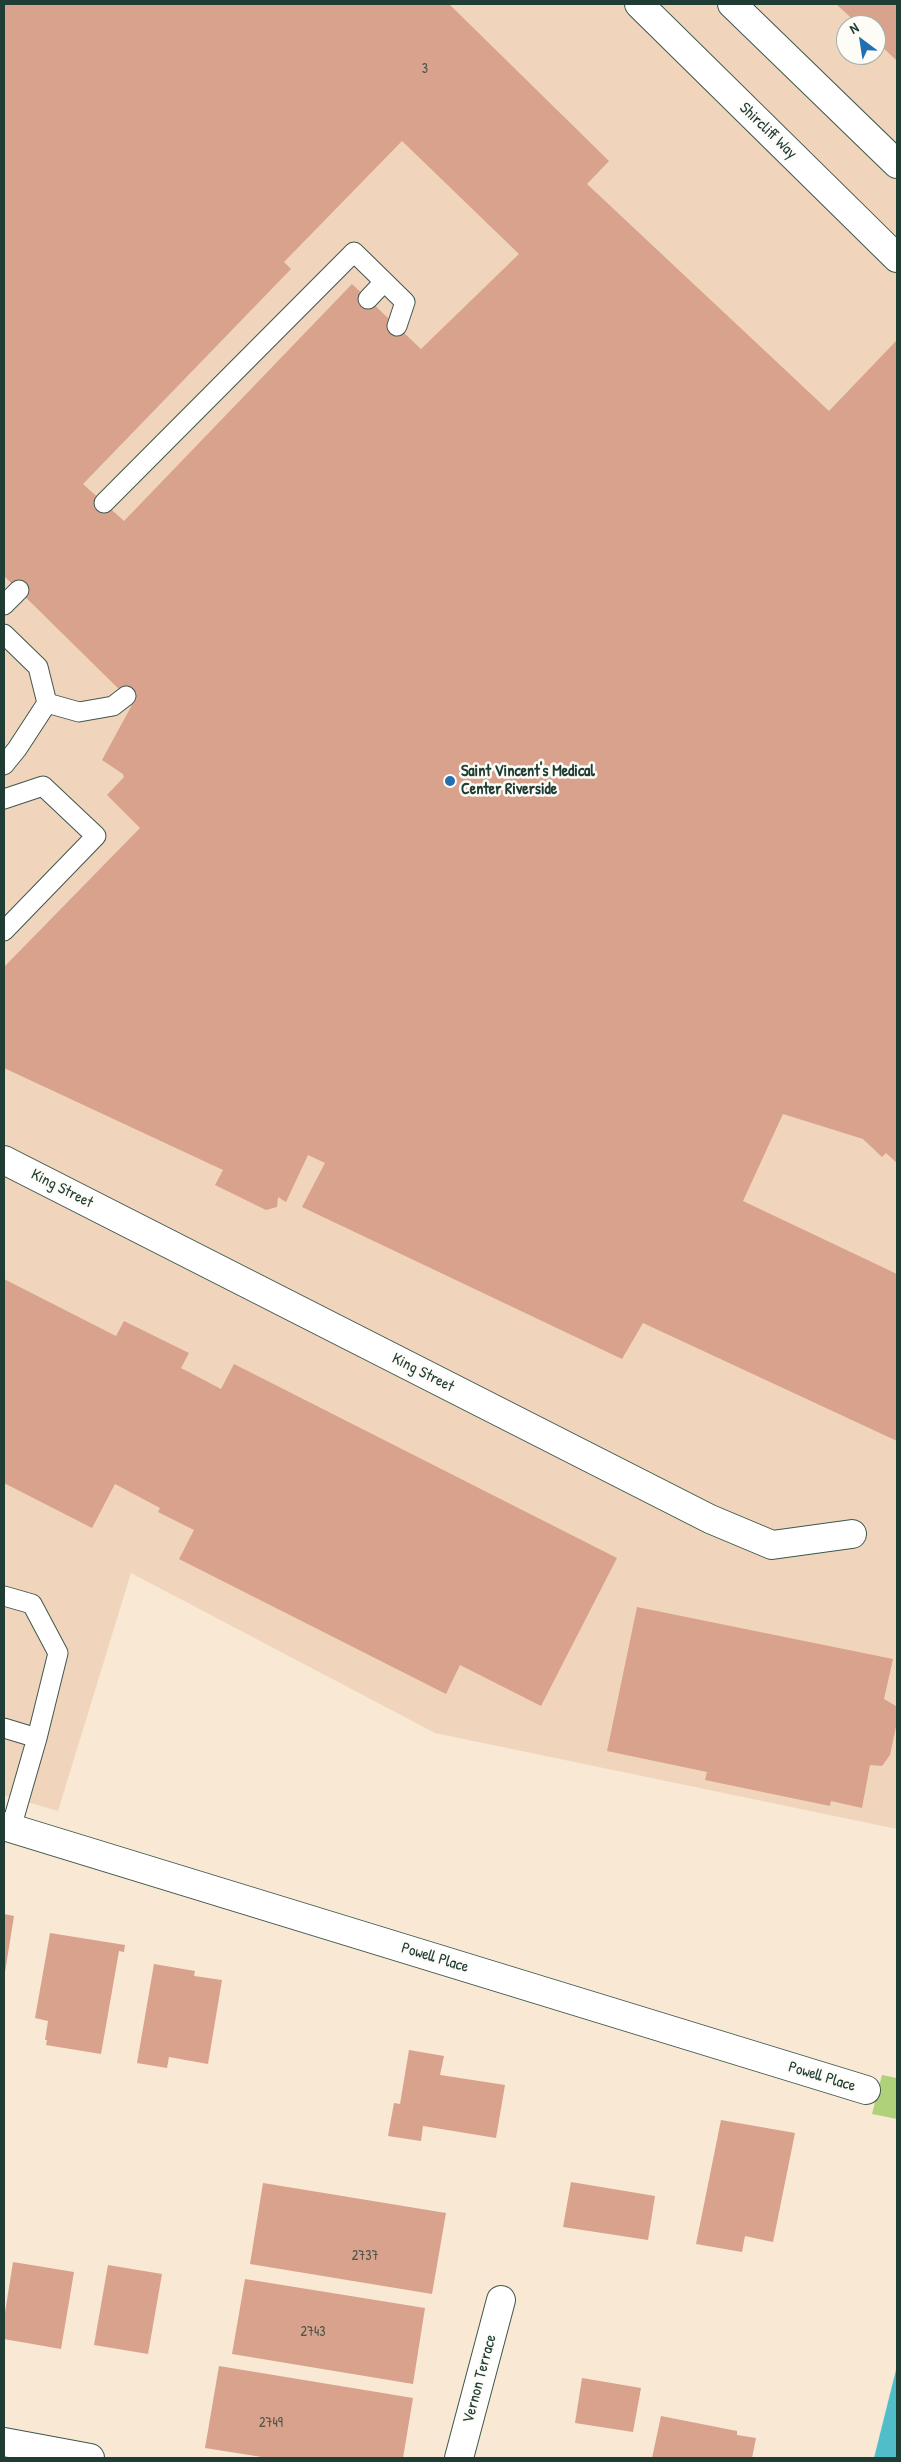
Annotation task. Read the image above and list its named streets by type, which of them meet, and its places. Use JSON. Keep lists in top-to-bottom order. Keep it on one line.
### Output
{"streets":{"street":["Shircliff Way","King Street","Powell Place","Vernon Terrace"]},"places":["Saint Vincent's Medical Center Riverside"],"house_numbers":["3","2737","2743","2749"],"north":"top left"}
